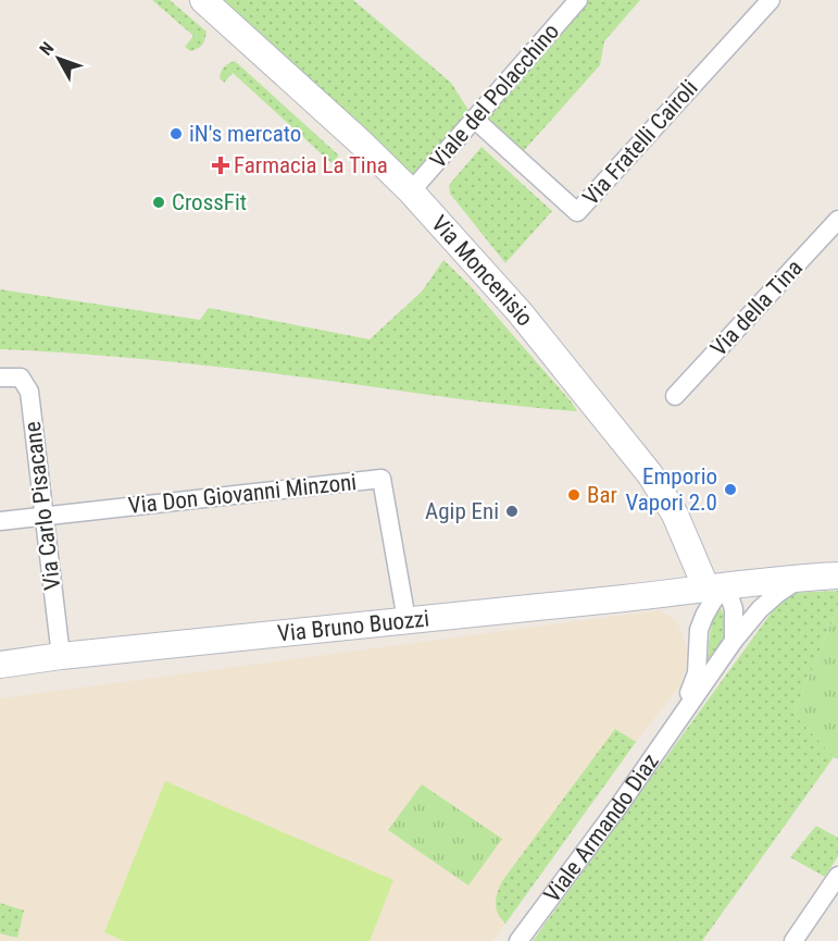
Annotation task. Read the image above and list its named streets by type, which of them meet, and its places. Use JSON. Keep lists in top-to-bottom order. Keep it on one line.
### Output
{"streets":{"main road":["Via Moncenisio","Via Bruno Buozzi"],"street":["Viale del Polacchino","Via Fratelli Cairoli","Via della Tina","Via Don Giovanni Minzoni","Via Carlo Pisacane","Viale Armando Diaz"]},"crossings":[["Viale del Polacchino","Via Fratelli Cairoli"],["Viale del Polacchino","Via Moncenisio"],["Via Moncenisio","Via Bruno Buozzi"],["Via Don Giovanni Minzoni","Via Carlo Pisacane"],["Via Don Giovanni Minzoni","Via Bruno Buozzi"],["Via Carlo Pisacane","Via Bruno Buozzi"]],"places":{"other":["iN's mercato","CrossFit","Emporio Vapori 2.0","Bar","Agip Eni"],"health":["Farmacia La Tina"]},"north":"top left"}
